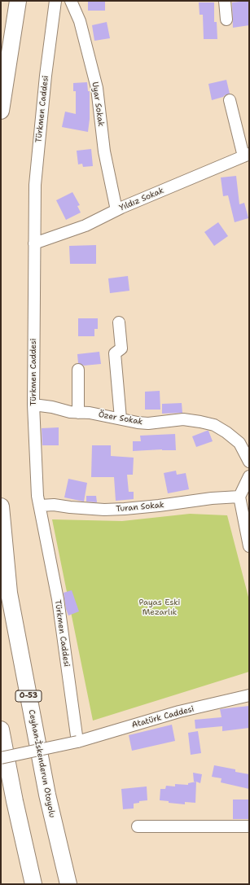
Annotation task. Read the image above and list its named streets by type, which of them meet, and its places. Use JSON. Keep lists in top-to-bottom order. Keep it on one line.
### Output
{"streets":{"highway":["O-53","Ceyhan-İskenderun Otoyolu"],"street":["Uyar Sokak","Türkmen Caddesi","Yıldız Sokak","Özer Sokak","Turan Sokak","Atatürk Caddesi"]},"crossings":[["Uyar Sokak","Yıldız Sokak"],["Türkmen Caddesi","Yıldız Sokak"],["Türkmen Caddesi","Özer Sokak"],["Türkmen Caddesi","Turan Sokak"],["Türkmen Caddesi","Atatürk Caddesi"]],"parks":["Payas Eski Mezarlık"]}
